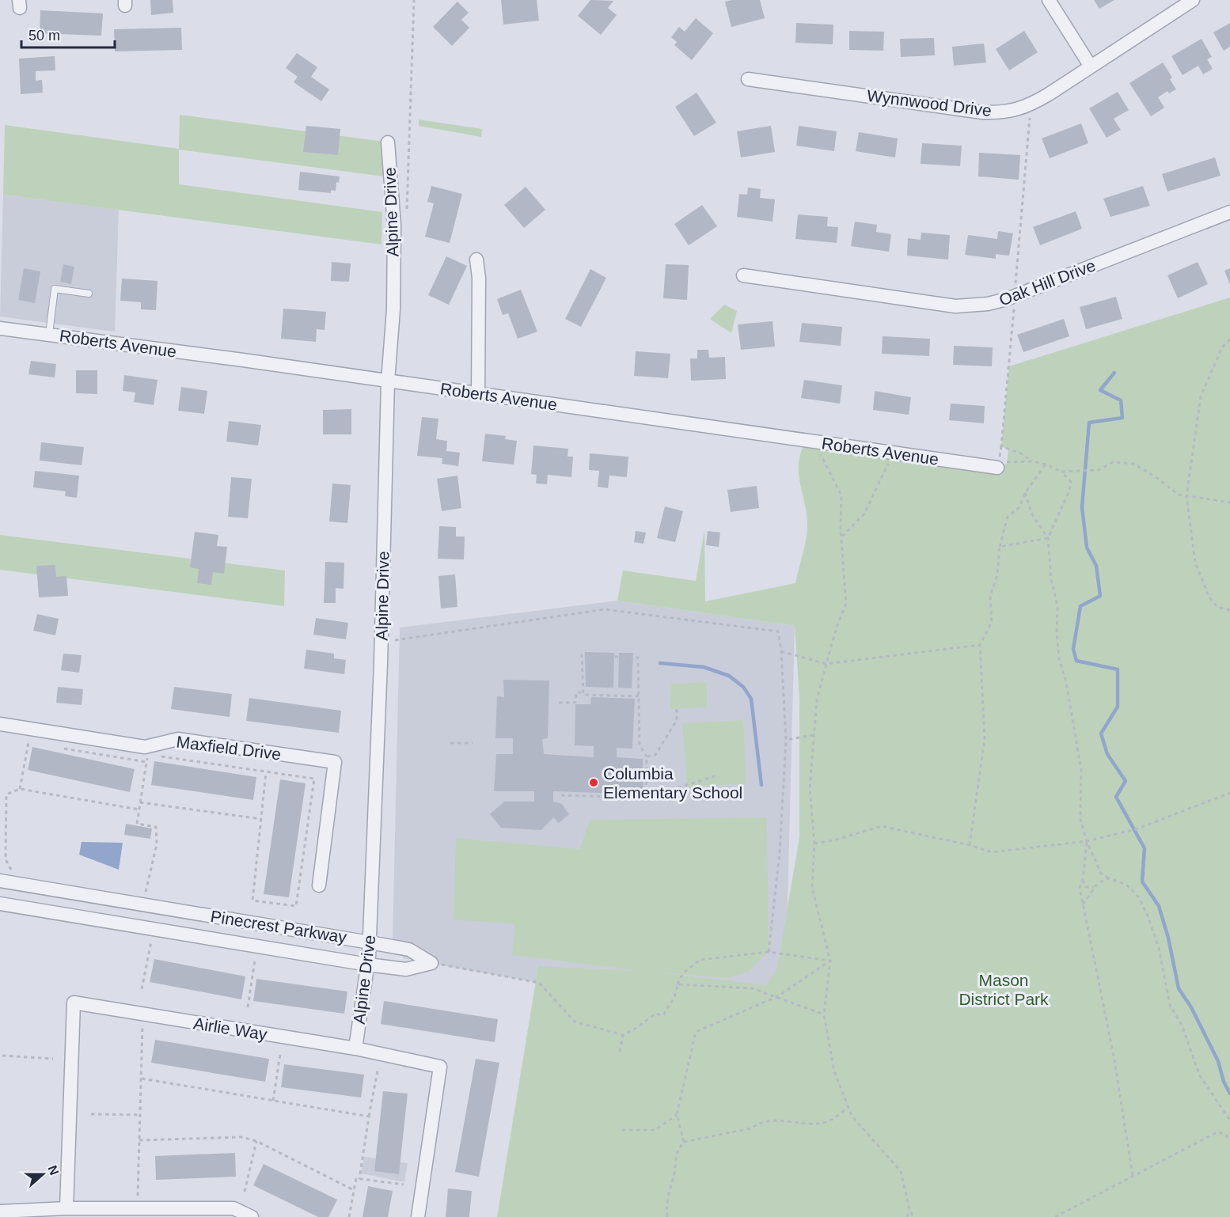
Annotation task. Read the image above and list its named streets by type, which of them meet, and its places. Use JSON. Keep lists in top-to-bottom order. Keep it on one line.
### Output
{"streets":{"street":["Wynnwood Drive","Alpine Drive","Oak Hill Drive","Roberts Avenue","Maxfield Drive","Pinecrest Parkway","Airlie Way"]},"crossings":[["Alpine Drive","Roberts Avenue"],["Alpine Drive","Pinecrest Parkway"],["Alpine Drive","Airlie Way"]],"parks":["Mason District Park"],"places":["Columbia Elementary School"],"scale_bar":"50 m","north":"right"}
